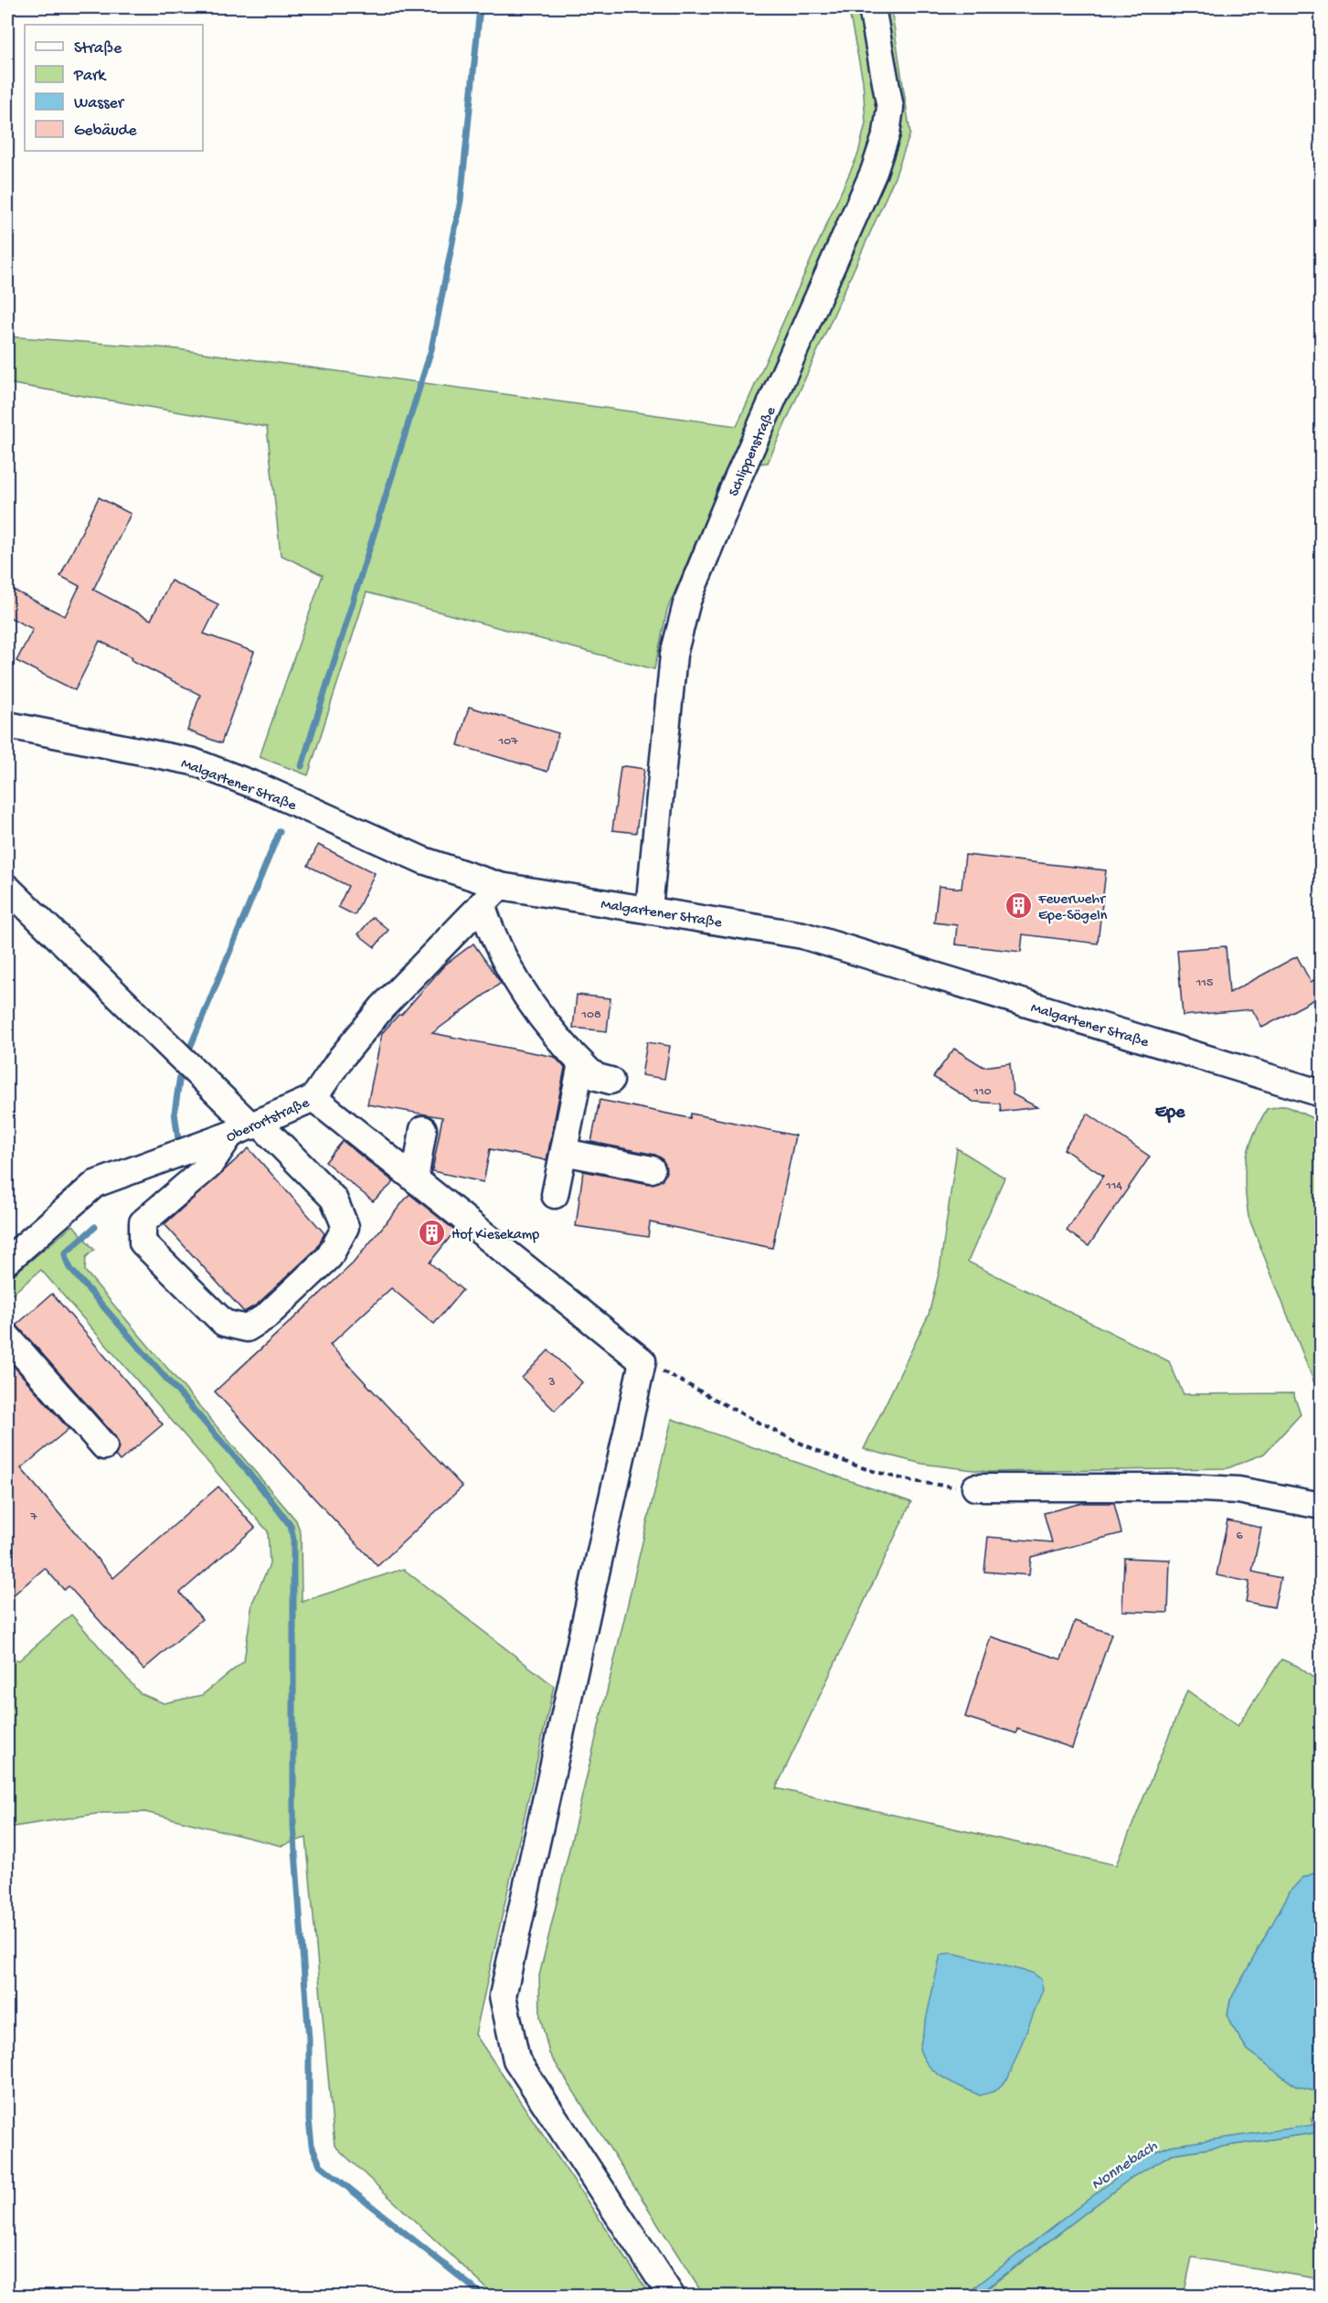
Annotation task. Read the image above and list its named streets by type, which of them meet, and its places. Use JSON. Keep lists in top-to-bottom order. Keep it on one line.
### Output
{"streets":{"street":["Schlippenstraße","Malgartener Straße","Oberortstraße"]},"crossings":[["Schlippenstraße","Malgartener Straße"],["Malgartener Straße","Oberortstraße"]],"districts":["Epe"],"water":["Nonnebach"],"places":{"building":["Feuerwehr Epe-Sögeln","Hof Kiesekamp"]},"house_numbers":["107","115","108","110","114","3","7","6"],"legend":["Straße","Park","Wasser","Gebäude"]}
